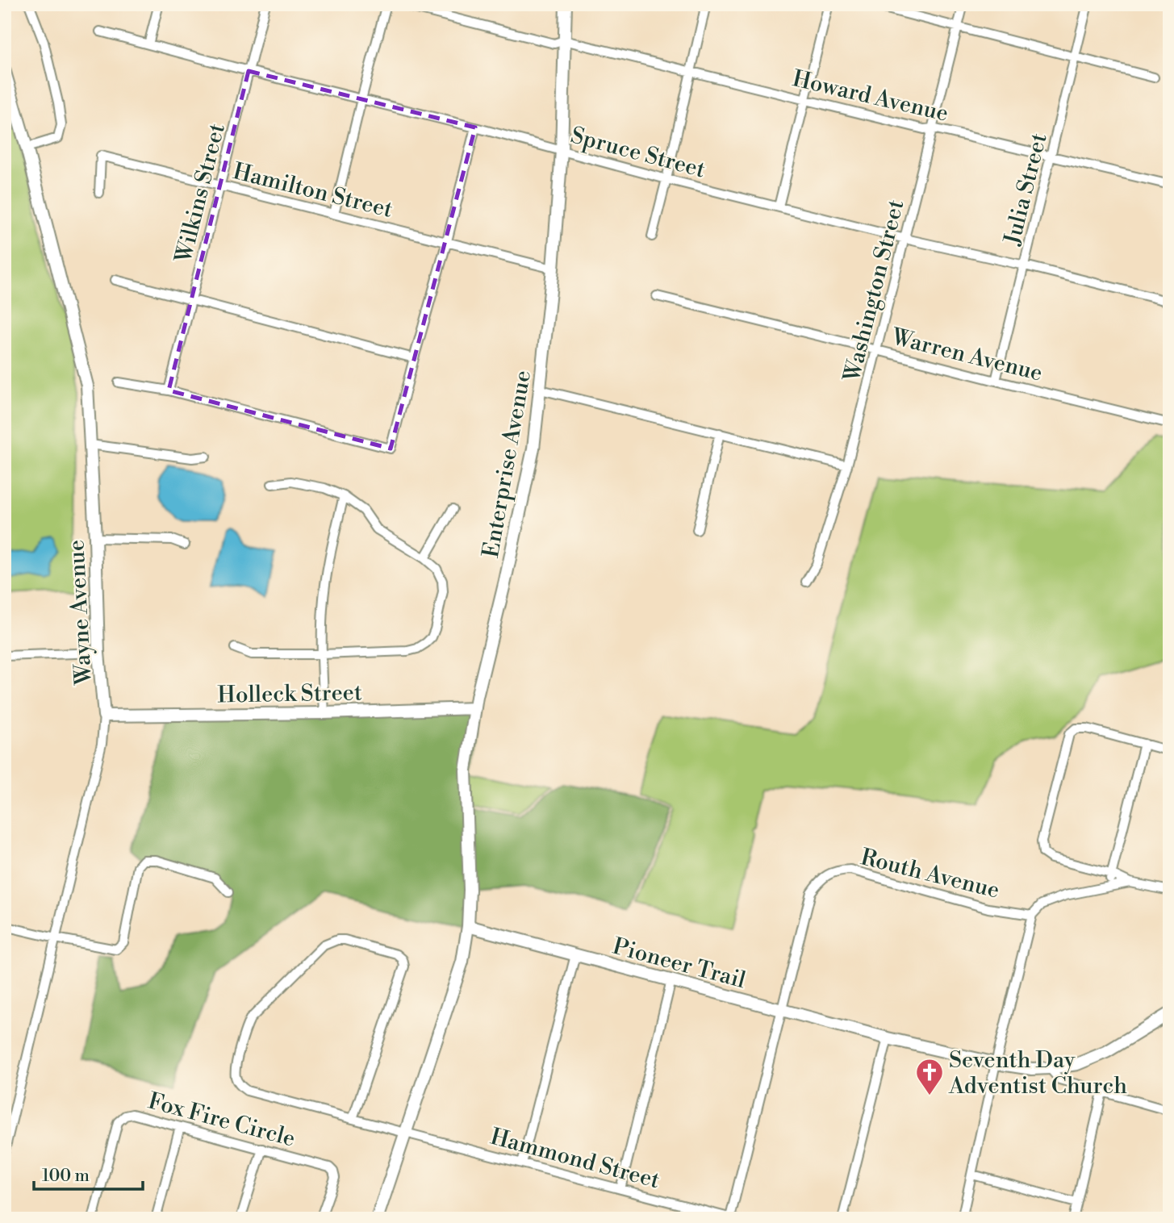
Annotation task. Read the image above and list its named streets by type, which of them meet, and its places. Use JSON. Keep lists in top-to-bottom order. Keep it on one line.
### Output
{"streets":{"street":["Howard Avenue","Spruce Street","Julia Street","Hamilton Street","Wilkins Street","Washington Street","Warren Avenue","Enterprise Avenue","Wayne Avenue","Holleck Street","Routh Avenue","Pioneer Trail","Fox Fire Circle","Hammond Street"]},"crossings":[["Howard Avenue","Julia Street"],["Howard Avenue","Washington Street"],["Howard Avenue","Enterprise Avenue"],["Spruce Street","Julia Street"],["Spruce Street","Wilkins Street"],["Spruce Street","Washington Street"],["Spruce Street","Enterprise Avenue"],["Julia Street","Warren Avenue"],["Hamilton Street","Wilkins Street"],["Hamilton Street","Enterprise Avenue"],["Washington Street","Warren Avenue"],["Enterprise Avenue","Holleck Street"],["Enterprise Avenue","Pioneer Trail"],["Wayne Avenue","Holleck Street"],["Routh Avenue","Pioneer Trail"],["Routh Avenue","Hammond Street"]],"places":{"church":["Seventh Day Adventist Church"]},"scale_bar":"100 m"}
